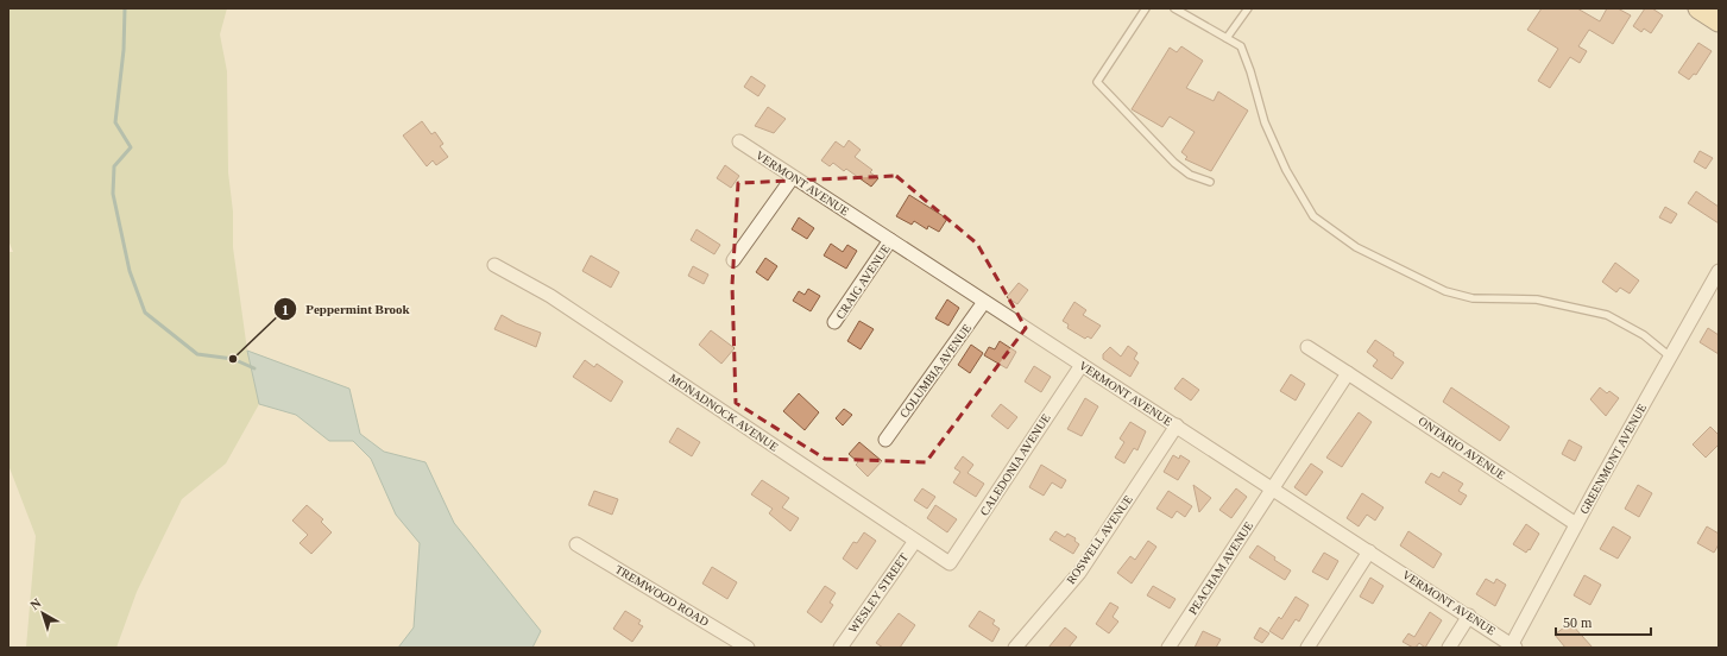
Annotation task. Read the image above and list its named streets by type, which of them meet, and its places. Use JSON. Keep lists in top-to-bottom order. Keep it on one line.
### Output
{"streets":{"street":["VERMONT AVENUE","CRAIG AVENUE","COLUMBIA AVENUE","MONADNOCK AVENUE","ONTARIO AVENUE","GREENMONT AVENUE","CALEDONIA AVENUE","ROSWELL AVENUE","PEACHAM AVENUE","WESLEY STREET","TREMWOOD ROAD"]},"crossings":[["VERMONT AVENUE","CRAIG AVENUE"],["VERMONT AVENUE","COLUMBIA AVENUE"],["VERMONT AVENUE","GREENMONT AVENUE"],["VERMONT AVENUE","CALEDONIA AVENUE"],["VERMONT AVENUE","ROSWELL AVENUE"],["VERMONT AVENUE","PEACHAM AVENUE"],["MONADNOCK AVENUE","CALEDONIA AVENUE"],["MONADNOCK AVENUE","WESLEY STREET"],["ONTARIO AVENUE","GREENMONT AVENUE"]],"places":["Peppermint Brook"],"scale_bar":"50 m","north":"top left"}
